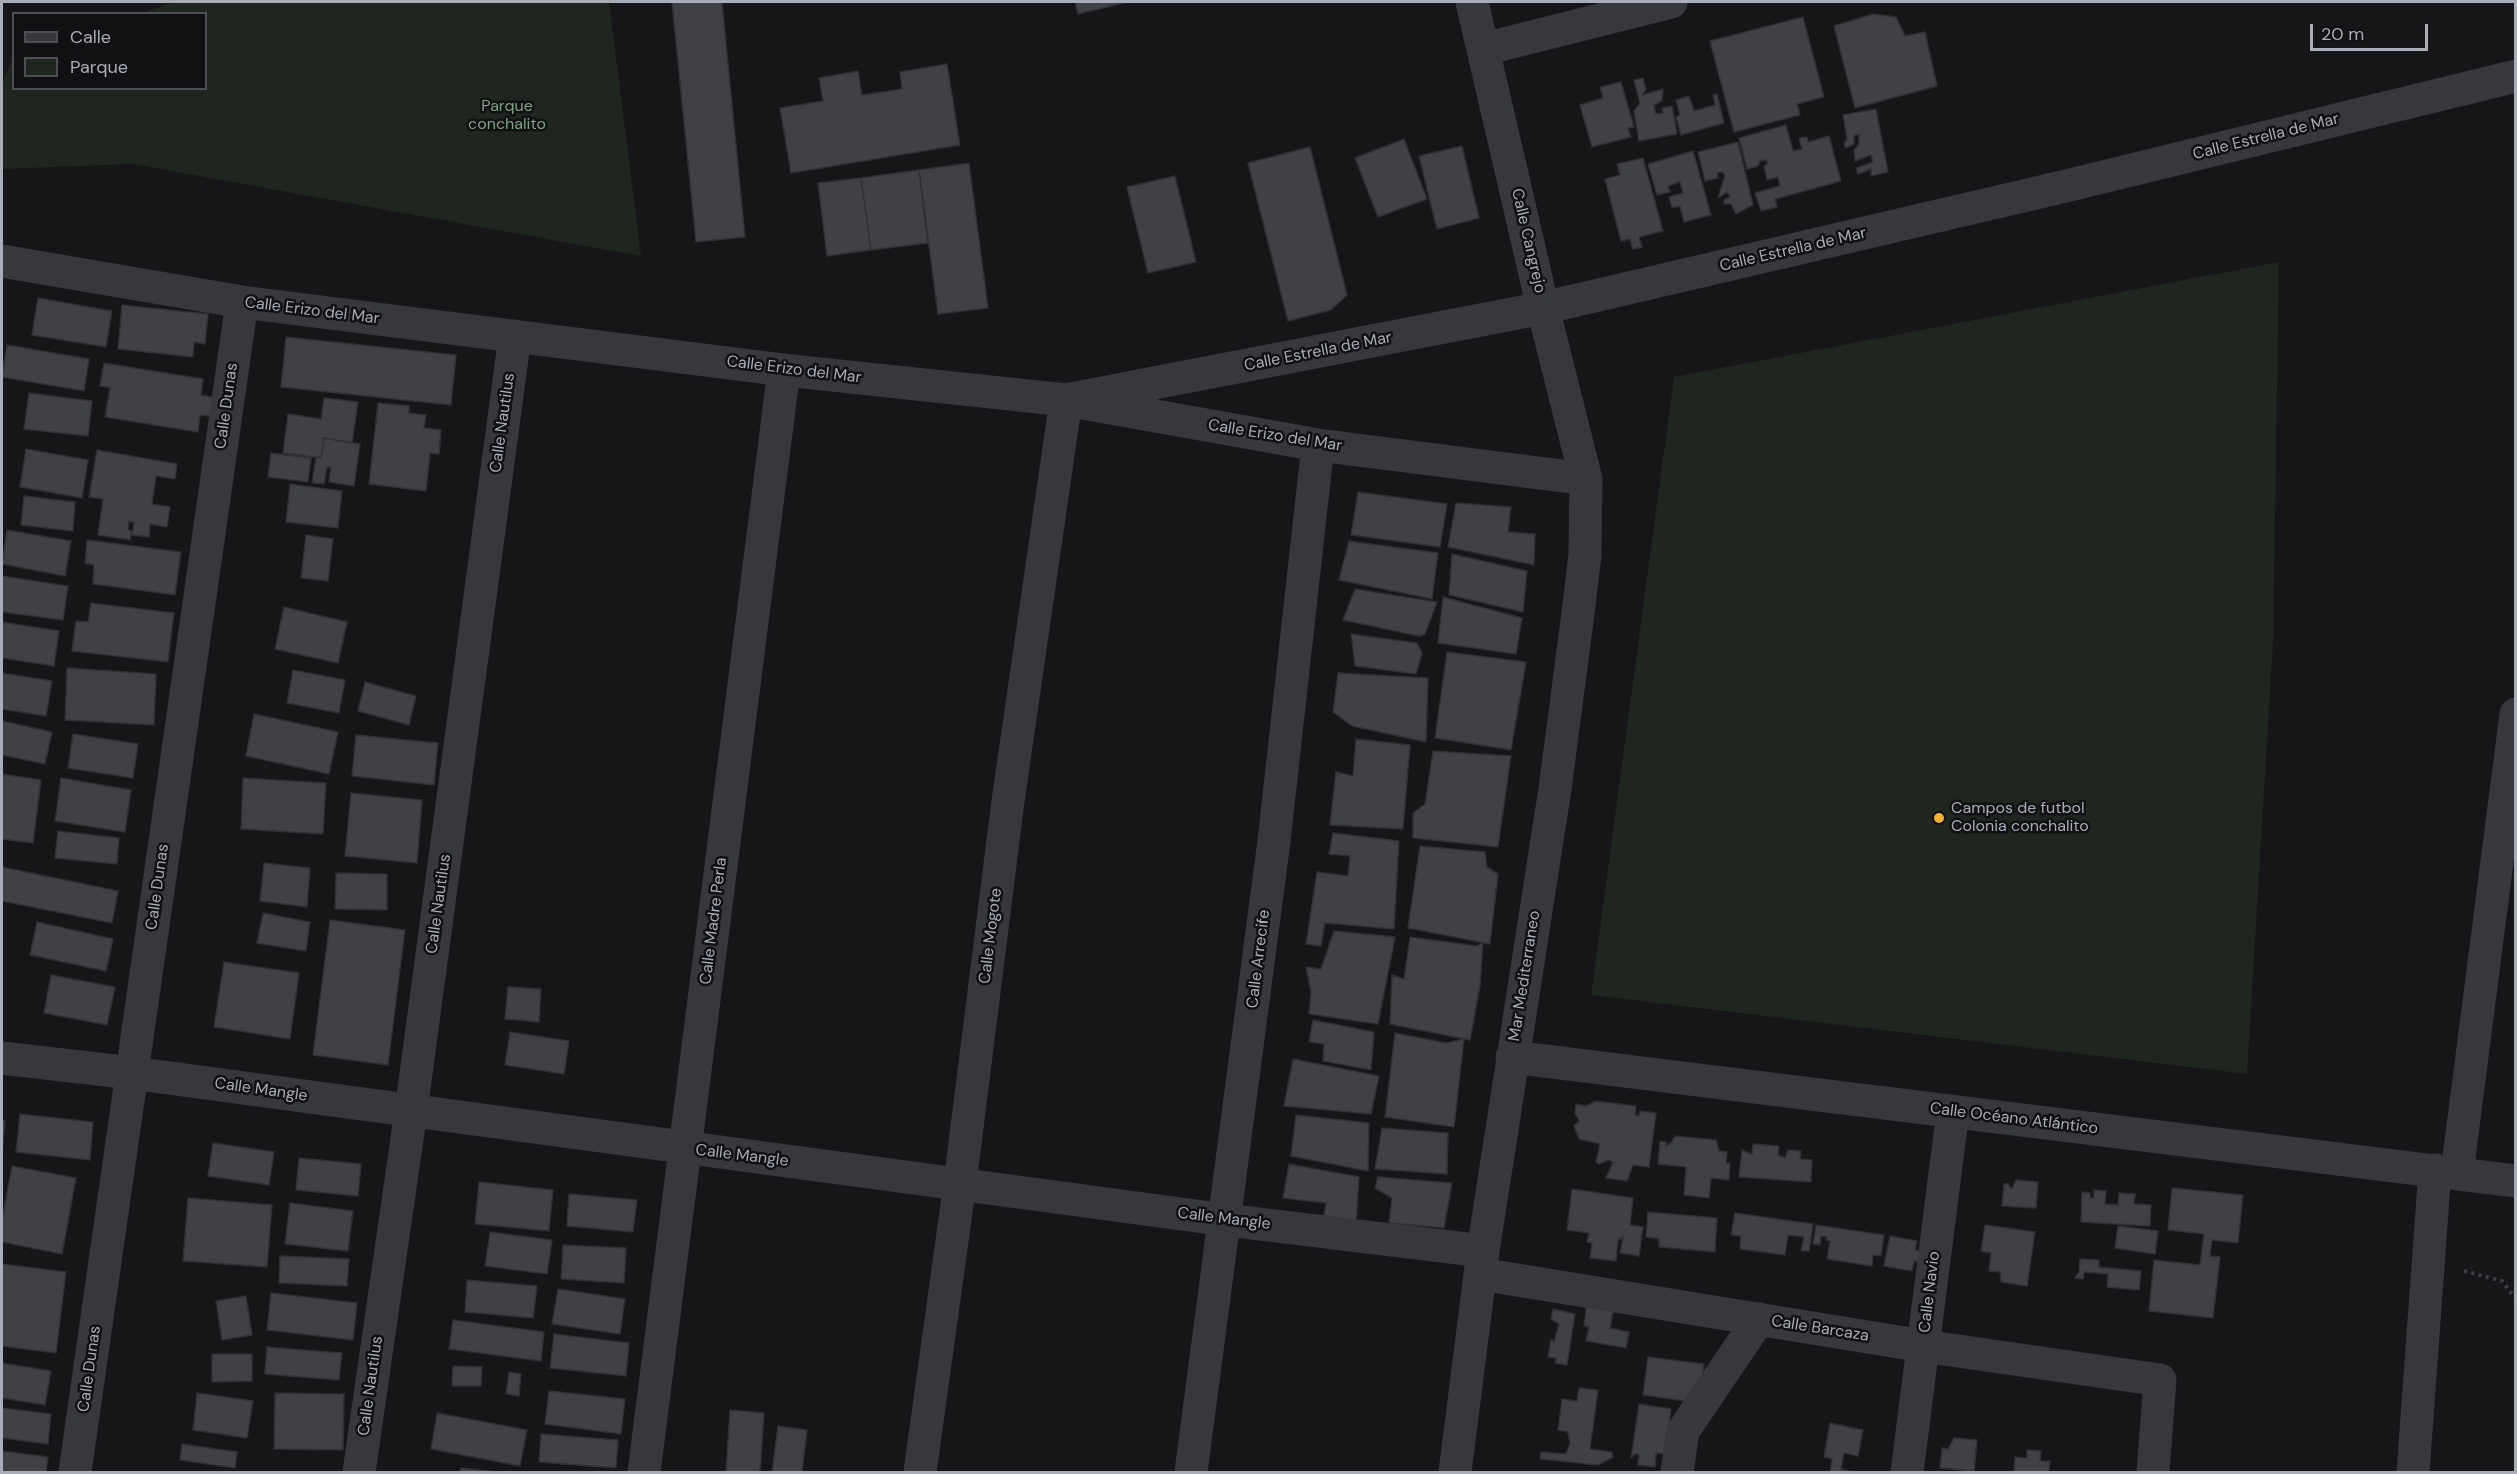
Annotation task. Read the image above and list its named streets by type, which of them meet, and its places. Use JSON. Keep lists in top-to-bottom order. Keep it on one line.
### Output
{"streets":{"street":["Calle Estrella de Mar","Calle Cangrejo","Calle Erizo del Mar","Calle Dunas","Calle Nautilus","Calle Madre Perla","Calle Mogote","Calle Arrecife","Mar Mediterraneo","Calle Mangle","Calle Océano Atlántico","Calle Navio","Calle Barcaza"]},"crossings":[["Calle Estrella de Mar","Calle Cangrejo"],["Calle Estrella de Mar","Calle Erizo del Mar"],["Calle Estrella de Mar","Calle Mogote"],["Calle Cangrejo","Calle Erizo del Mar"],["Calle Cangrejo","Mar Mediterraneo"],["Calle Erizo del Mar","Calle Dunas"],["Calle Erizo del Mar","Calle Nautilus"],["Calle Erizo del Mar","Calle Madre Perla"],["Calle Erizo del Mar","Calle Mogote"],["Calle Erizo del Mar","Calle Arrecife"],["Calle Erizo del Mar","Mar Mediterraneo"],["Calle Dunas","Calle Mangle"],["Calle Nautilus","Calle Mangle"],["Calle Madre Perla","Calle Mangle"],["Calle Mogote","Calle Mangle"],["Calle Arrecife","Calle Mangle"],["Mar Mediterraneo","Calle Mangle"],["Mar Mediterraneo","Calle Océano Atlántico"],["Mar Mediterraneo","Calle Barcaza"],["Calle Mangle","Calle Barcaza"],["Calle Océano Atlántico","Calle Navio"],["Calle Navio","Calle Barcaza"]],"parks":["Parque conchalito"],"places":["Campos de futbol Colonia conchalito"],"legend":["Calle","Parque"],"scale_bar":"20 m"}
